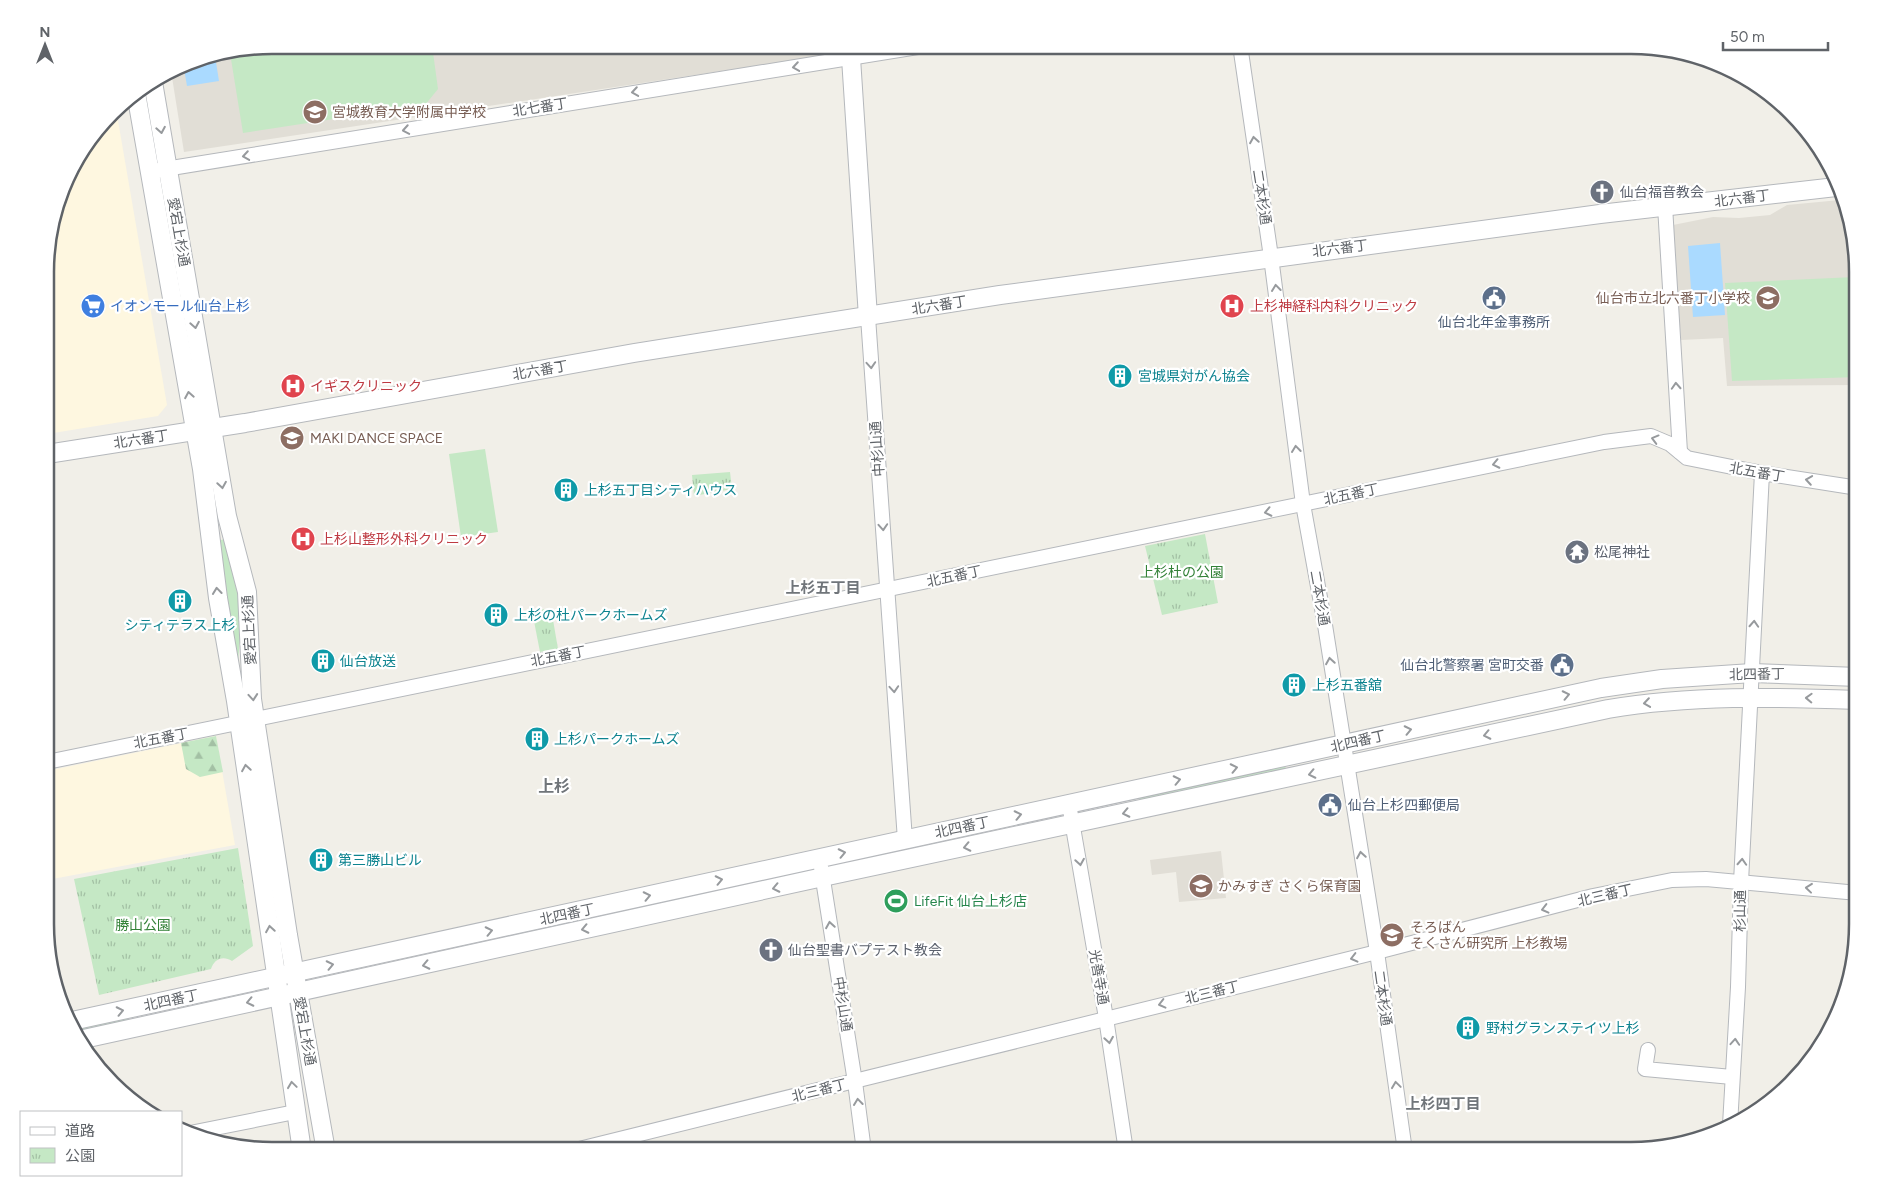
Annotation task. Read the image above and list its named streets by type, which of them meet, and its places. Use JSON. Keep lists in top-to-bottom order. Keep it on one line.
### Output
{"streets":{"street":["北七番丁","二本杉通","北六番丁","愛宕上杉通","中杉山通","北五番丁","北四番丁","北三番丁","杉山通","光善寺通"]},"crossings":[["北七番丁","愛宕上杉通"],["北七番丁","中杉山通"],["二本杉通","北六番丁"],["二本杉通","北五番丁"],["二本杉通","北四番丁"],["二本杉通","北三番丁"],["北六番丁","愛宕上杉通"],["北六番丁","中杉山通"],["愛宕上杉通","北五番丁"],["愛宕上杉通","北四番丁"],["中杉山通","北五番丁"],["中杉山通","北四番丁"],["中杉山通","北三番丁"],["北五番丁","杉山通"],["北四番丁","杉山通"],["北四番丁","光善寺通"],["北三番丁","杉山通"],["北三番丁","光善寺通"]],"one_way":["北七番丁","二本杉通","北五番丁","北三番丁","杉山通","光善寺通"],"districts":["上杉五丁目","上杉","上杉四丁目"],"parks":["上杉杜の公園","勝山公園"],"places":{"school or university":["宮城教育大学附属中学校","仙台市立北六番丁小学校","MAKI DANCE SPACE","かみすぎ さくら保育園","そろばん そくさん研究所 上杉教場"],"church":["仙台福音教会","仙台聖書バプテスト教会"],"public building":["仙台北年金事務所","仙台北警察署 宮町交番","仙台上杉四郵便局"],"supermarket":["イオンモール仙台上杉"],"hospital":["上杉神経科内科クリニック","イギスクリニック","上杉山整形外科クリニック"],"building":["宮城県対がん協会","上杉五丁目シティハウス","シティテラス上杉","上杉の杜パークホームズ","仙台放送","上杉五番舘","上杉パークホームズ","第三勝山ビル","野村グランステイツ上杉"],"temple":["松尾神社"],"sports":["LifeFit 仙台上杉店"]},"legend":["道路","公園"],"scale_bar":"50 m","north":"top"}
